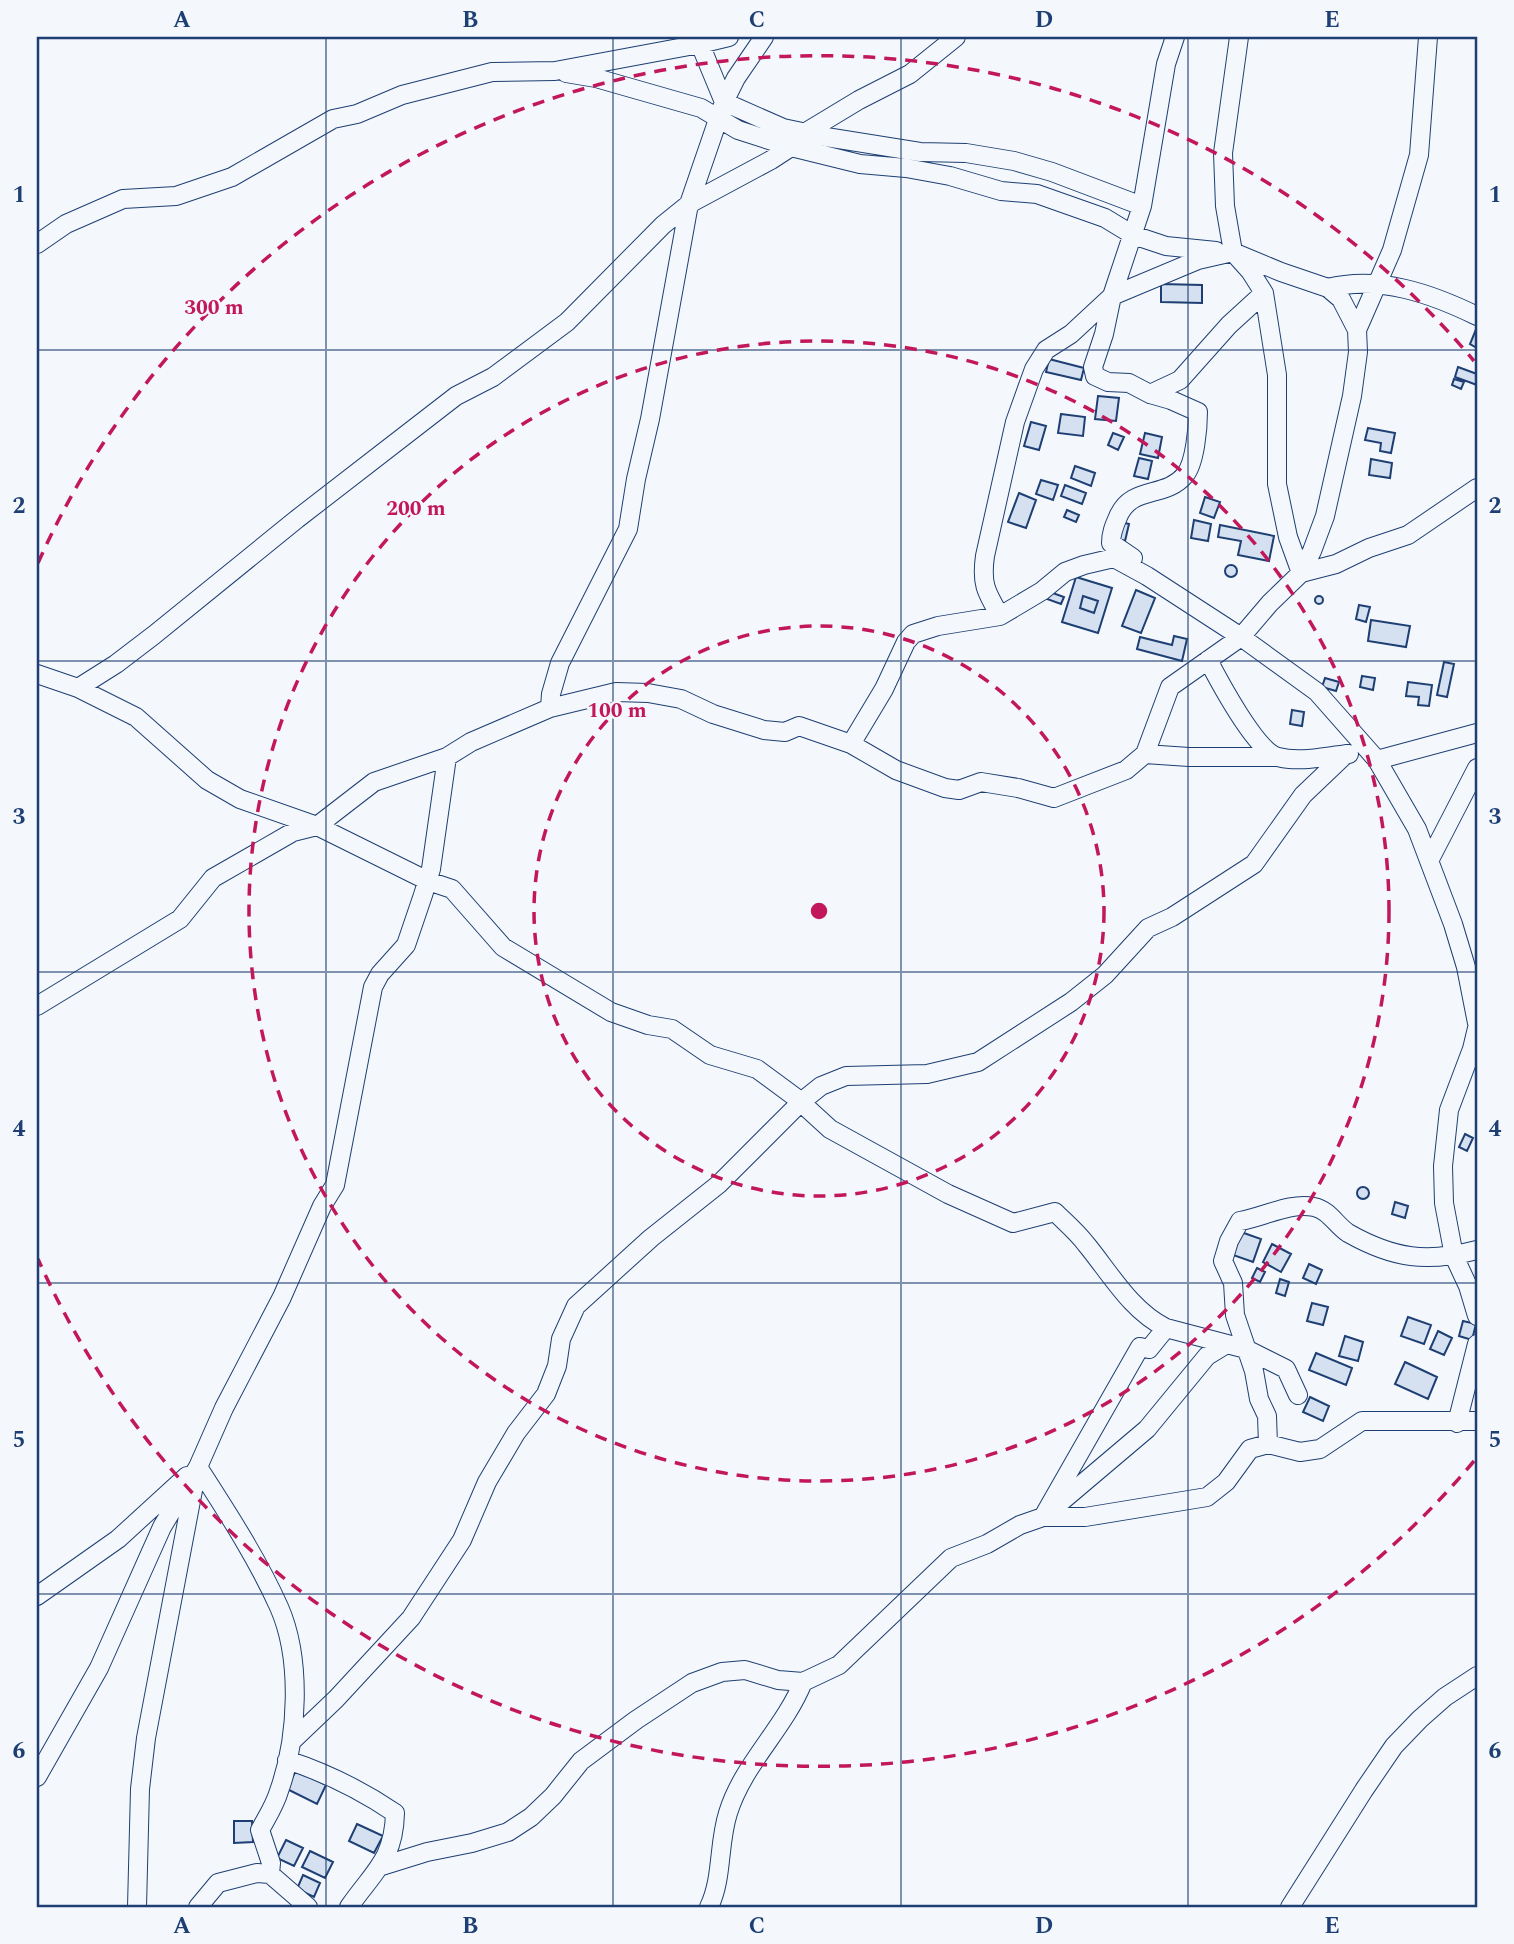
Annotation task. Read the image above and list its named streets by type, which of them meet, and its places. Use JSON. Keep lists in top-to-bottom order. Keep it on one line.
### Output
{"grid":{"columns":["A","B","C","D","E"],"rows":["1","2","3","4","5","6"]},"rings":["300 m","200 m","100 m"]}
